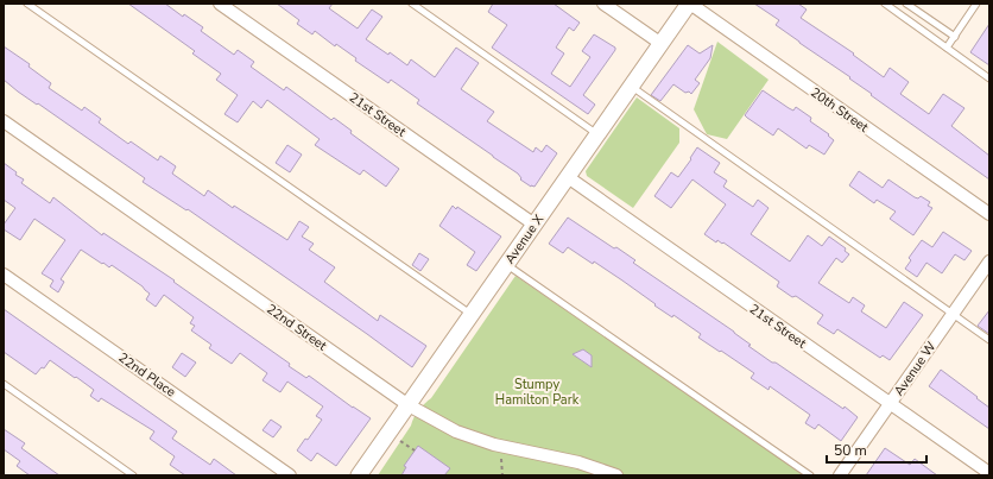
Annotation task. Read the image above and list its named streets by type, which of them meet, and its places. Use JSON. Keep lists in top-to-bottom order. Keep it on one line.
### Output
{"streets":{"street":["20th Street","21st Street","Avenue X","22nd Street","Avenue W","22nd Place"]},"crossings":[["20th Street","Avenue X"],["21st Street","Avenue X"],["21st Street","Avenue W"],["Avenue X","22nd Street"]],"parks":["Stumpy Hamilton Park"],"scale_bar":"50 m"}
